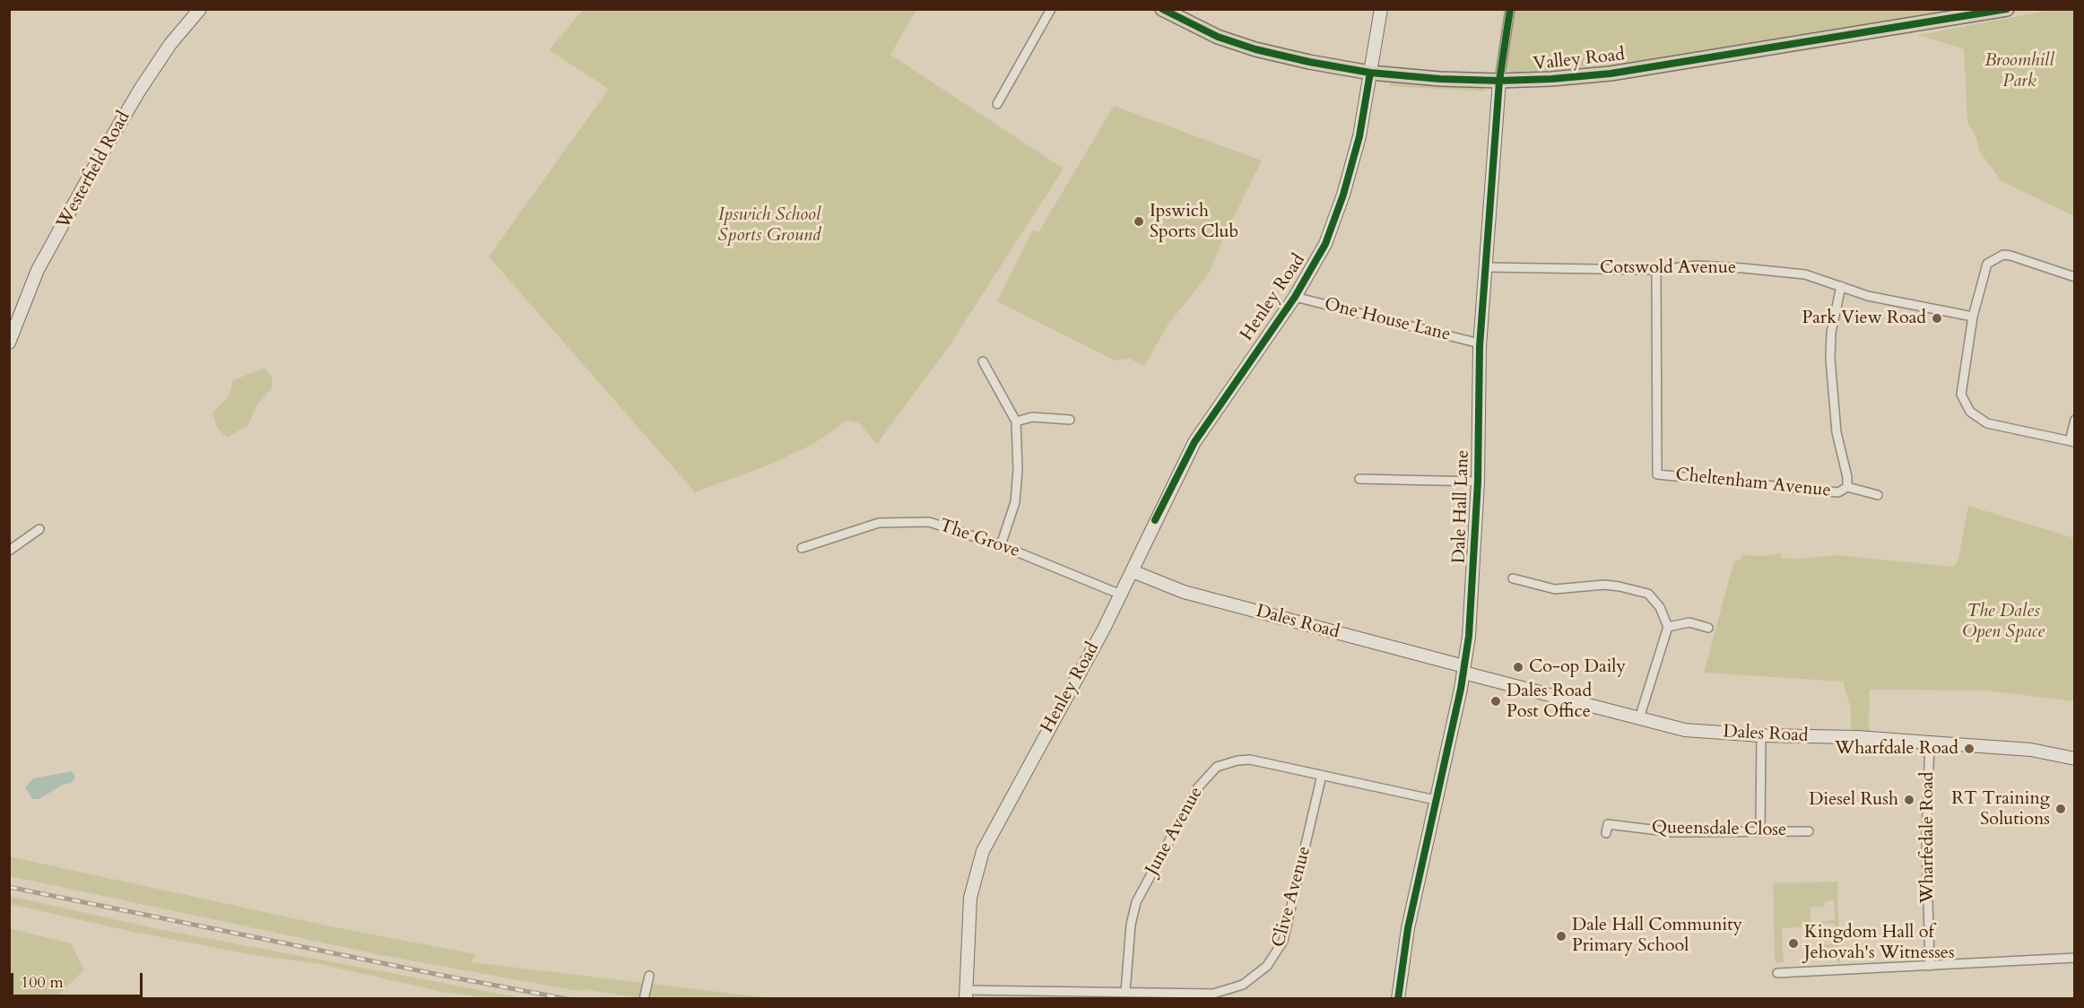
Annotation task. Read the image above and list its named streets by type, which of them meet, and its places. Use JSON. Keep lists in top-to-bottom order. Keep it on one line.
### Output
{"streets":{"main road":["Valley Road"],"street":["Westerfield Road","Cotswold Avenue","Henley Road","One House Lane","Cheltenham Avenue","Dale Hall Lane","The Grove","Dales Road","Queensdale Close","June Avenue","Wharfedale Road","Clive Avenue"]},"crossings":[["Valley Road","Henley Road"],["Valley Road","Dale Hall Lane"],["Cotswold Avenue","Cheltenham Avenue"],["Cotswold Avenue","Dale Hall Lane"],["Henley Road","One House Lane"],["Henley Road","The Grove"],["Henley Road","Dales Road"],["Henley Road","Clive Avenue"],["One House Lane","Dale Hall Lane"],["Dale Hall Lane","Dales Road"],["Dale Hall Lane","June Avenue"],["Dales Road","Wharfedale Road"],["June Avenue","Clive Avenue"]],"parks":["Broomhill Park","Ipswich School Sports Ground","The Dales Open Space"],"places":["Ipswich Sports Club","Park View Road","Co-op Daily","Dales Road Post Office","Wharfdale Road","Diesel Rush","RT Training Solutions","Dale Hall Community Primary School","Kingdom Hall of Jehovah's Witnesses"],"scale_bar":"100 m"}
